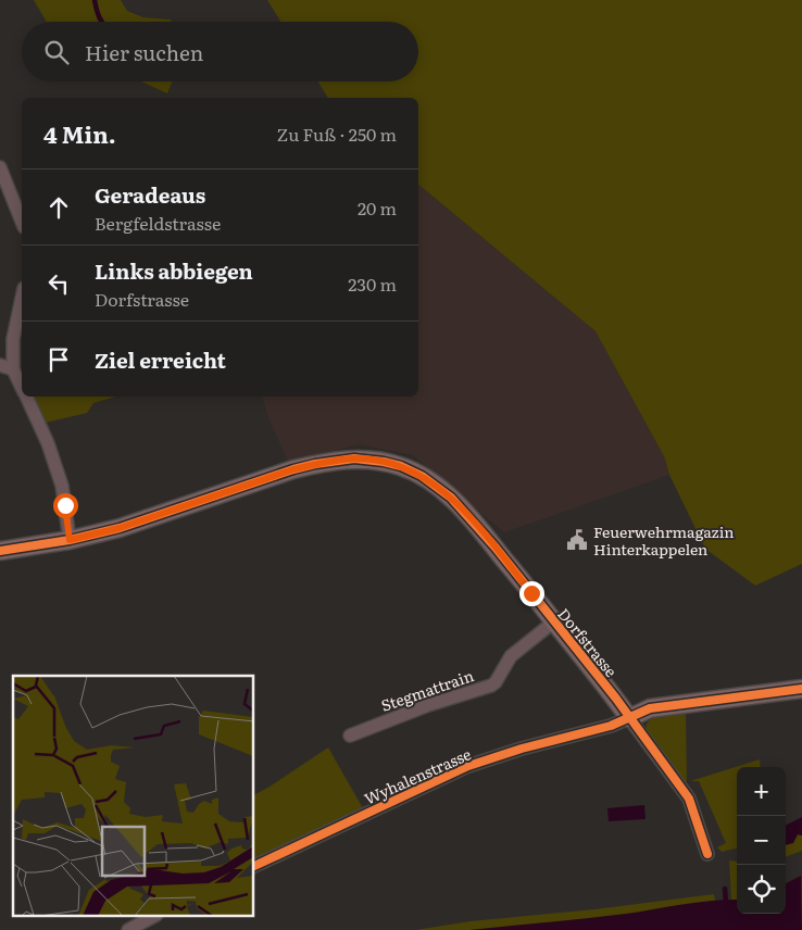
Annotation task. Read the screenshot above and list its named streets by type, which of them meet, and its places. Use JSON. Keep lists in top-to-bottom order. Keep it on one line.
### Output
{"streets":{"street":["Dorfstrasse","Stegmattrain","Wyhalenstrasse"]},"crossings":[["Dorfstrasse","Stegmattrain"],["Dorfstrasse","Wyhalenstrasse"]],"places":{"public building":["Feuerwehrmagazin Hinterkappelen"]},"page":{"search":"Hier suchen","heading":["4 Min.","Zu Fuß · 250 m"],"list":[["Geradeaus","Bergfeldstrasse","20 m"],["Links abbiegen","Dorfstrasse","230 m"],"Ziel erreicht"],"map_buttons":["+","−"]}}
